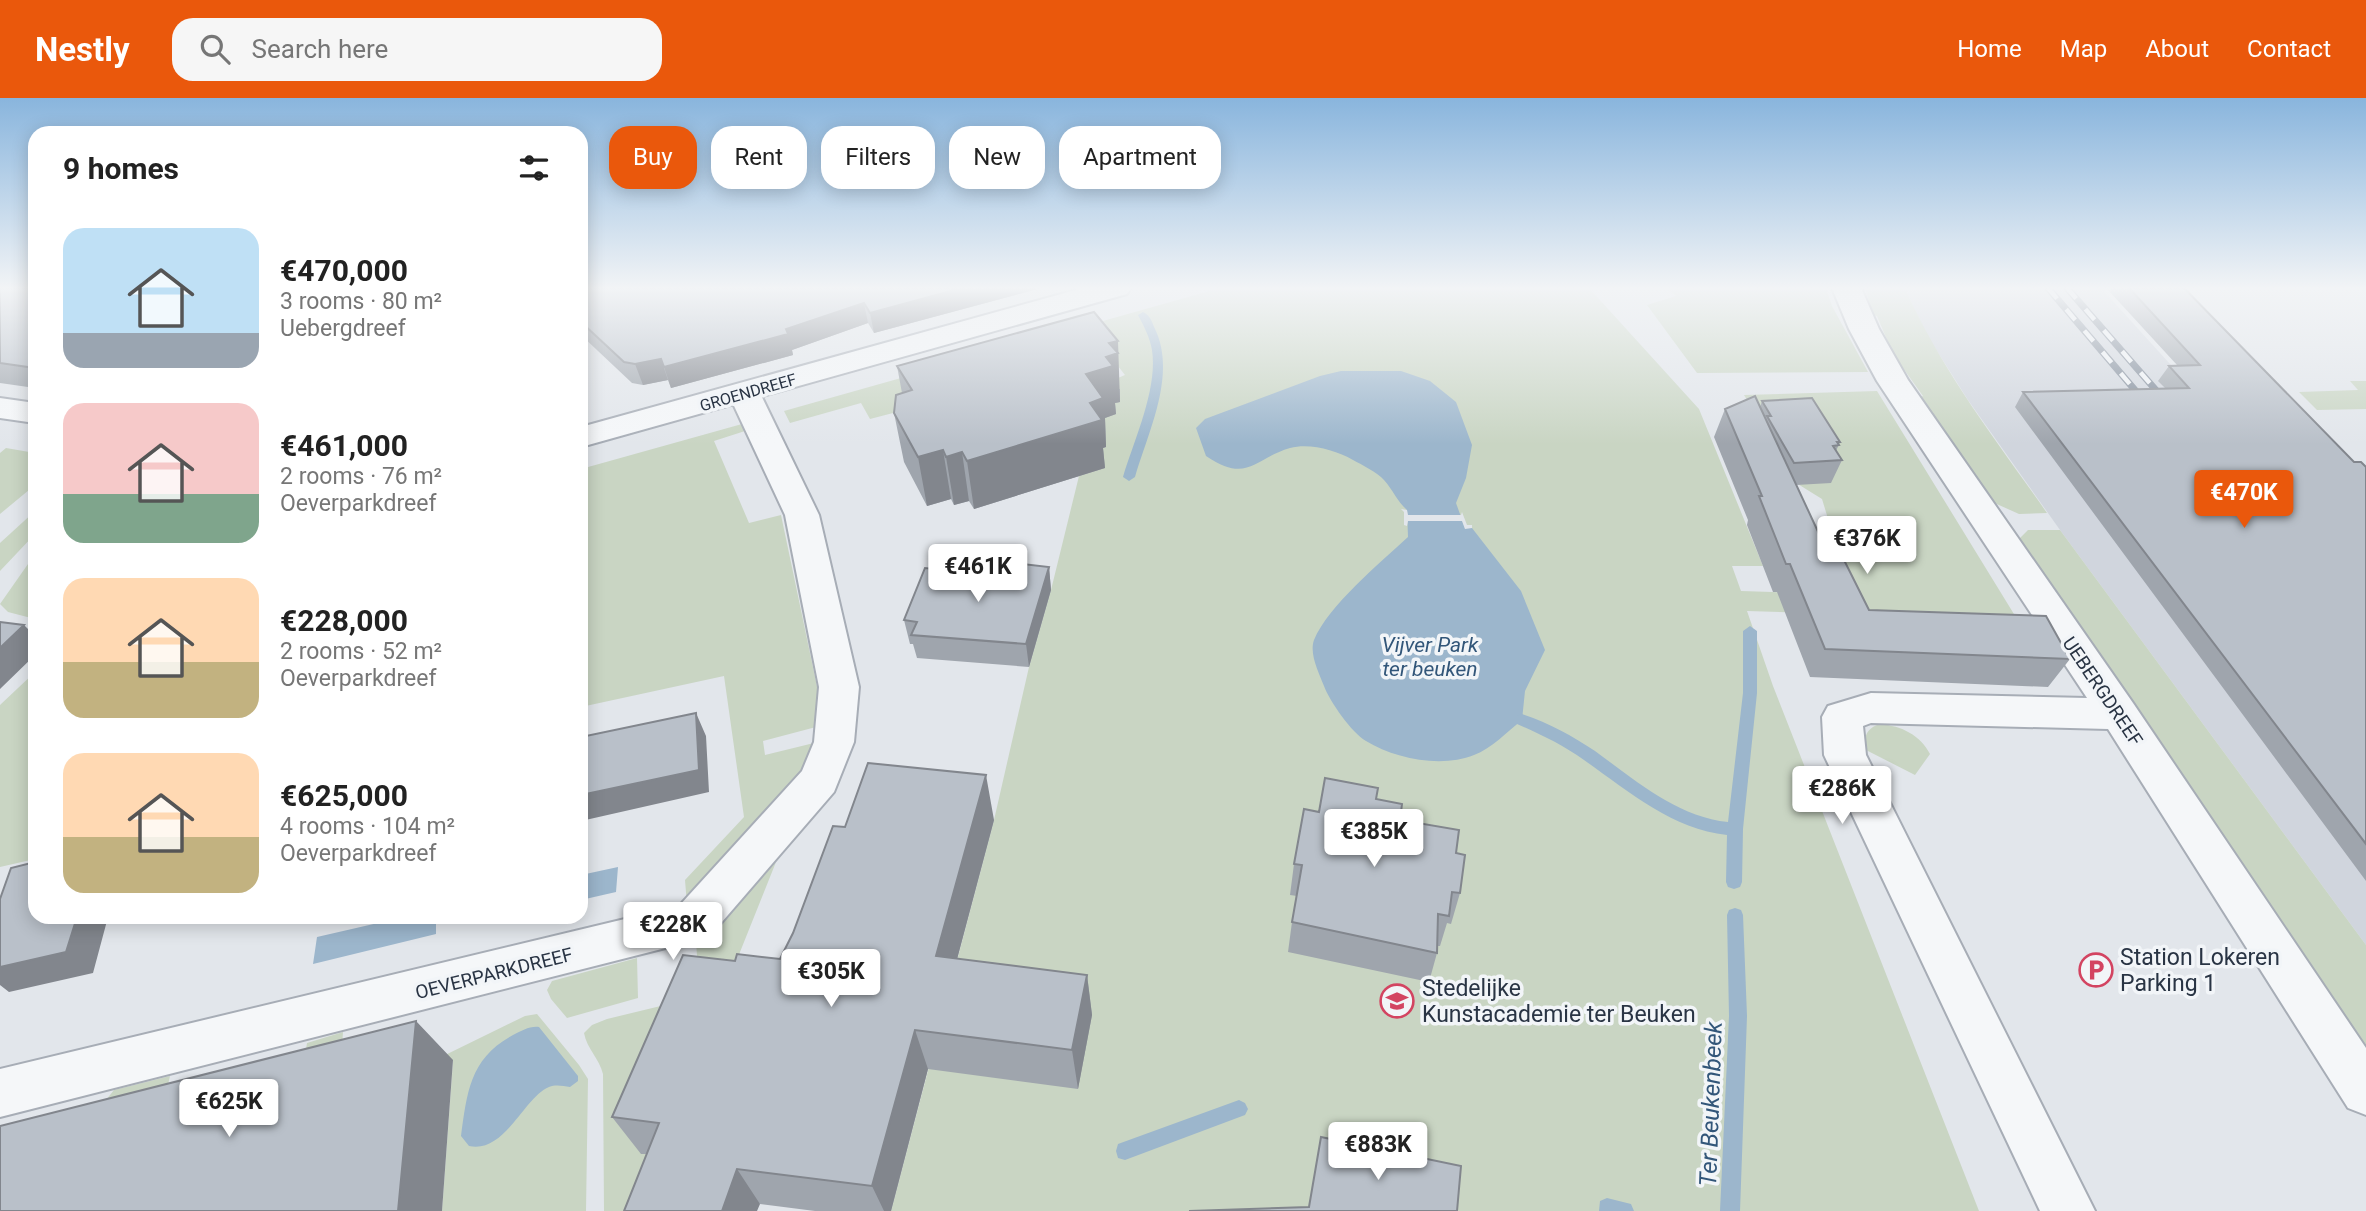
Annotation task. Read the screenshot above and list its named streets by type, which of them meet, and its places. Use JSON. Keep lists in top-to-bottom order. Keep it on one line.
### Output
{"streets":{"street":["GROENDREEF","UEBERGDREEF","OEVERPARKDREEF"]},"crossings":[["GROENDREEF","OEVERPARKDREEF"]],"water":["Vijver Park ter beuken","Ter Beukenbeek"],"places":{"parking":["Station Lokeren Parking 1"],"school or university":["Stedelijke Kunstacademie ter Beuken"]},"page":{"header":"Nestly","search":"Search here","nav":["Home","Map","About","Contact"],"chip":["Buy","Rent","Filters","New","Apartment"],"heading":"9 homes","list":[{"name":"€470,000","note":"3 rooms · 80 m² · Uebergdreef"},{"name":"€461,000","note":"2 rooms · 76 m² · Oeverparkdreef"},{"name":"€228,000","note":"2 rooms · 52 m² · Oeverparkdreef"},{"name":"€625,000","note":"4 rooms · 104 m² · Oeverparkdreef"}],"price":["€470K","€376K","€461K","€286K","€385K","€228K","€305K","€625K","€883K"]}}
